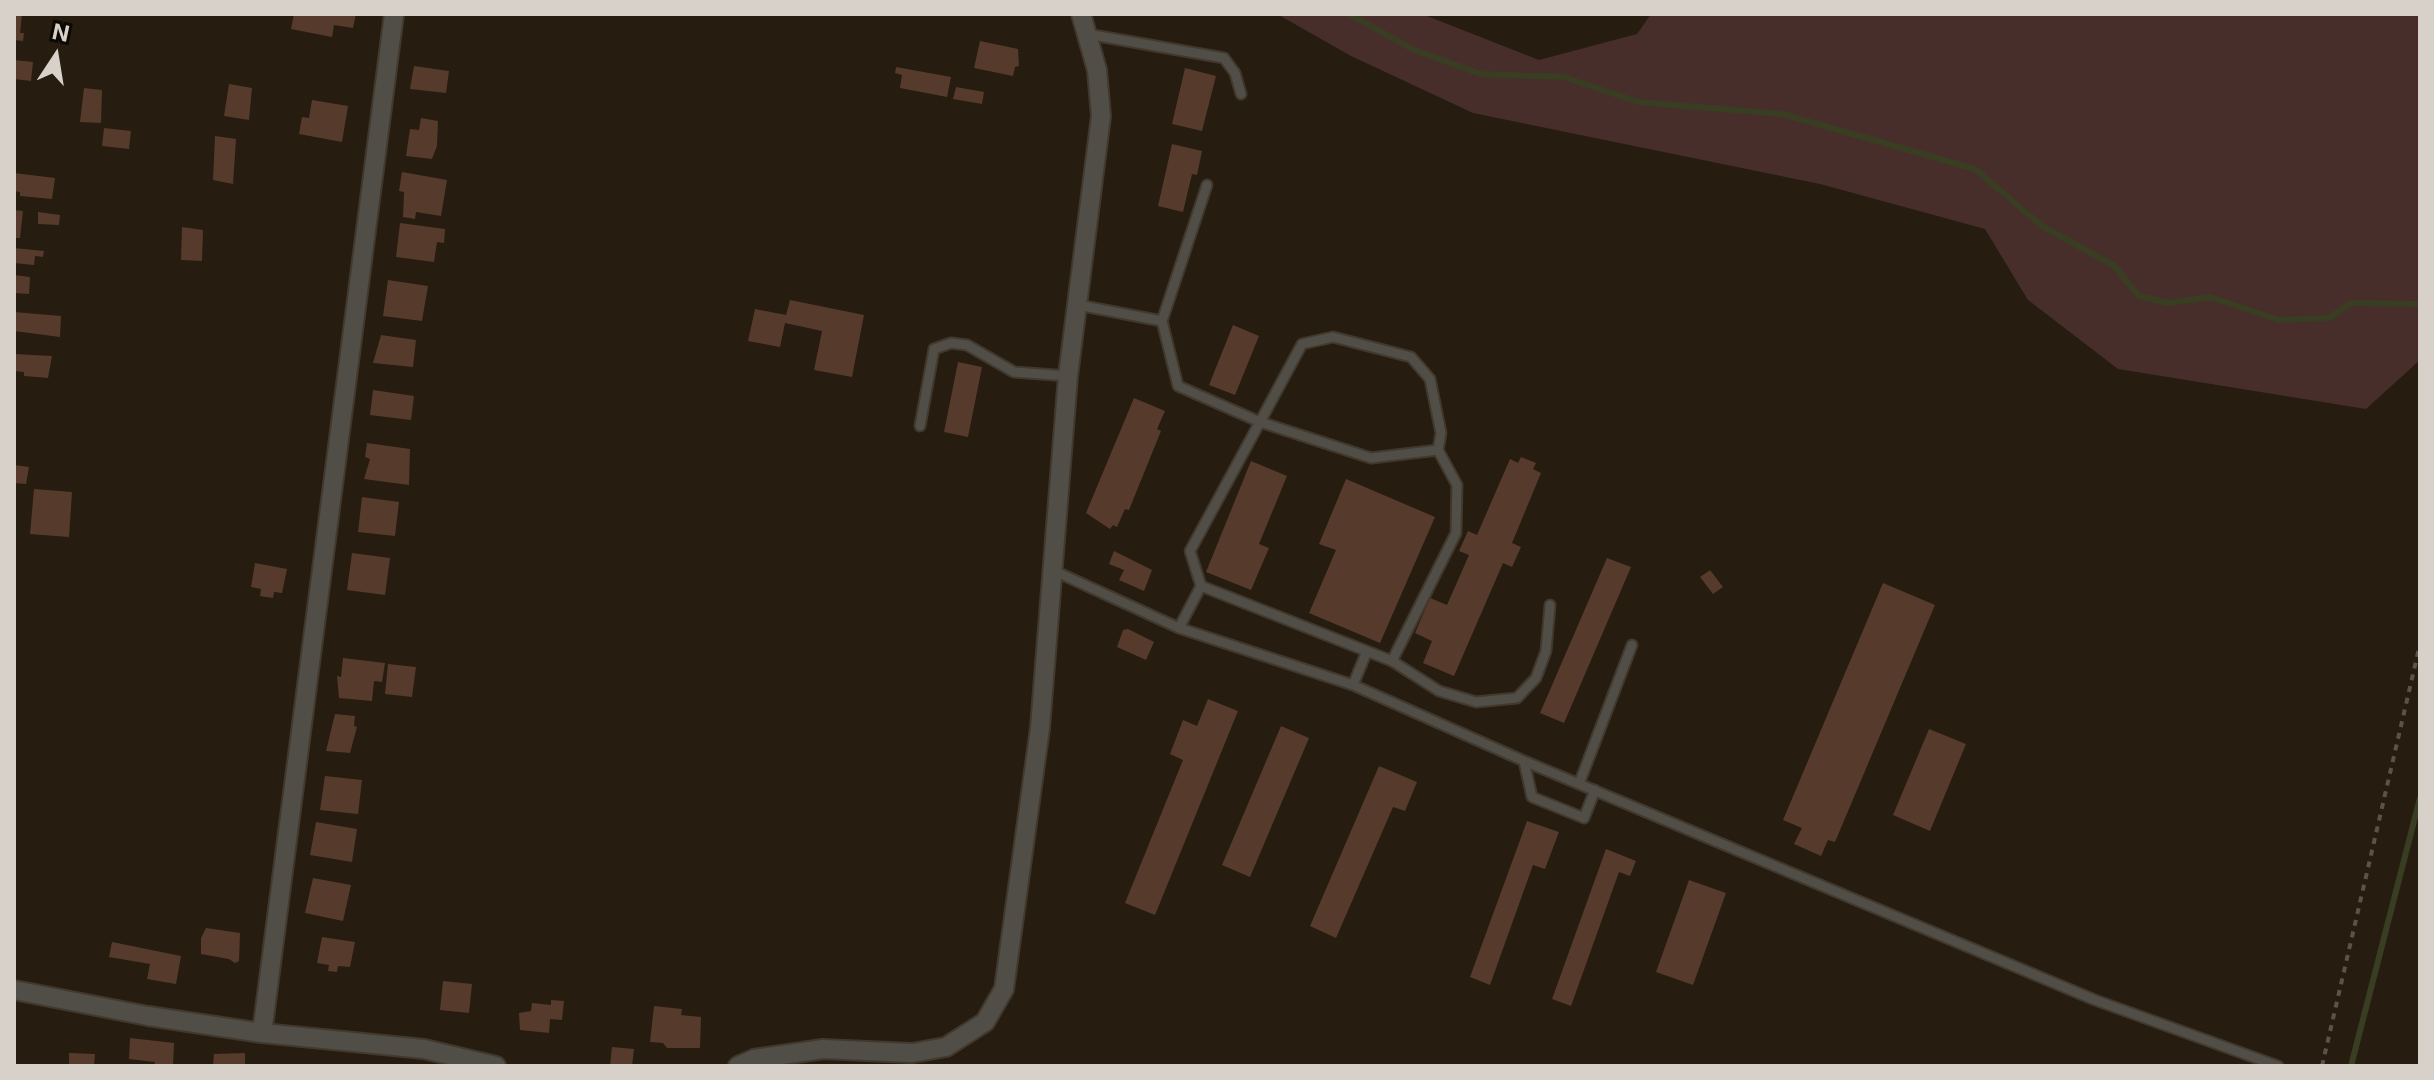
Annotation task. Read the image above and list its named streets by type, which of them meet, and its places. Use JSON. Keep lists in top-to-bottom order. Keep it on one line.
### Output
{"north":"top"}
